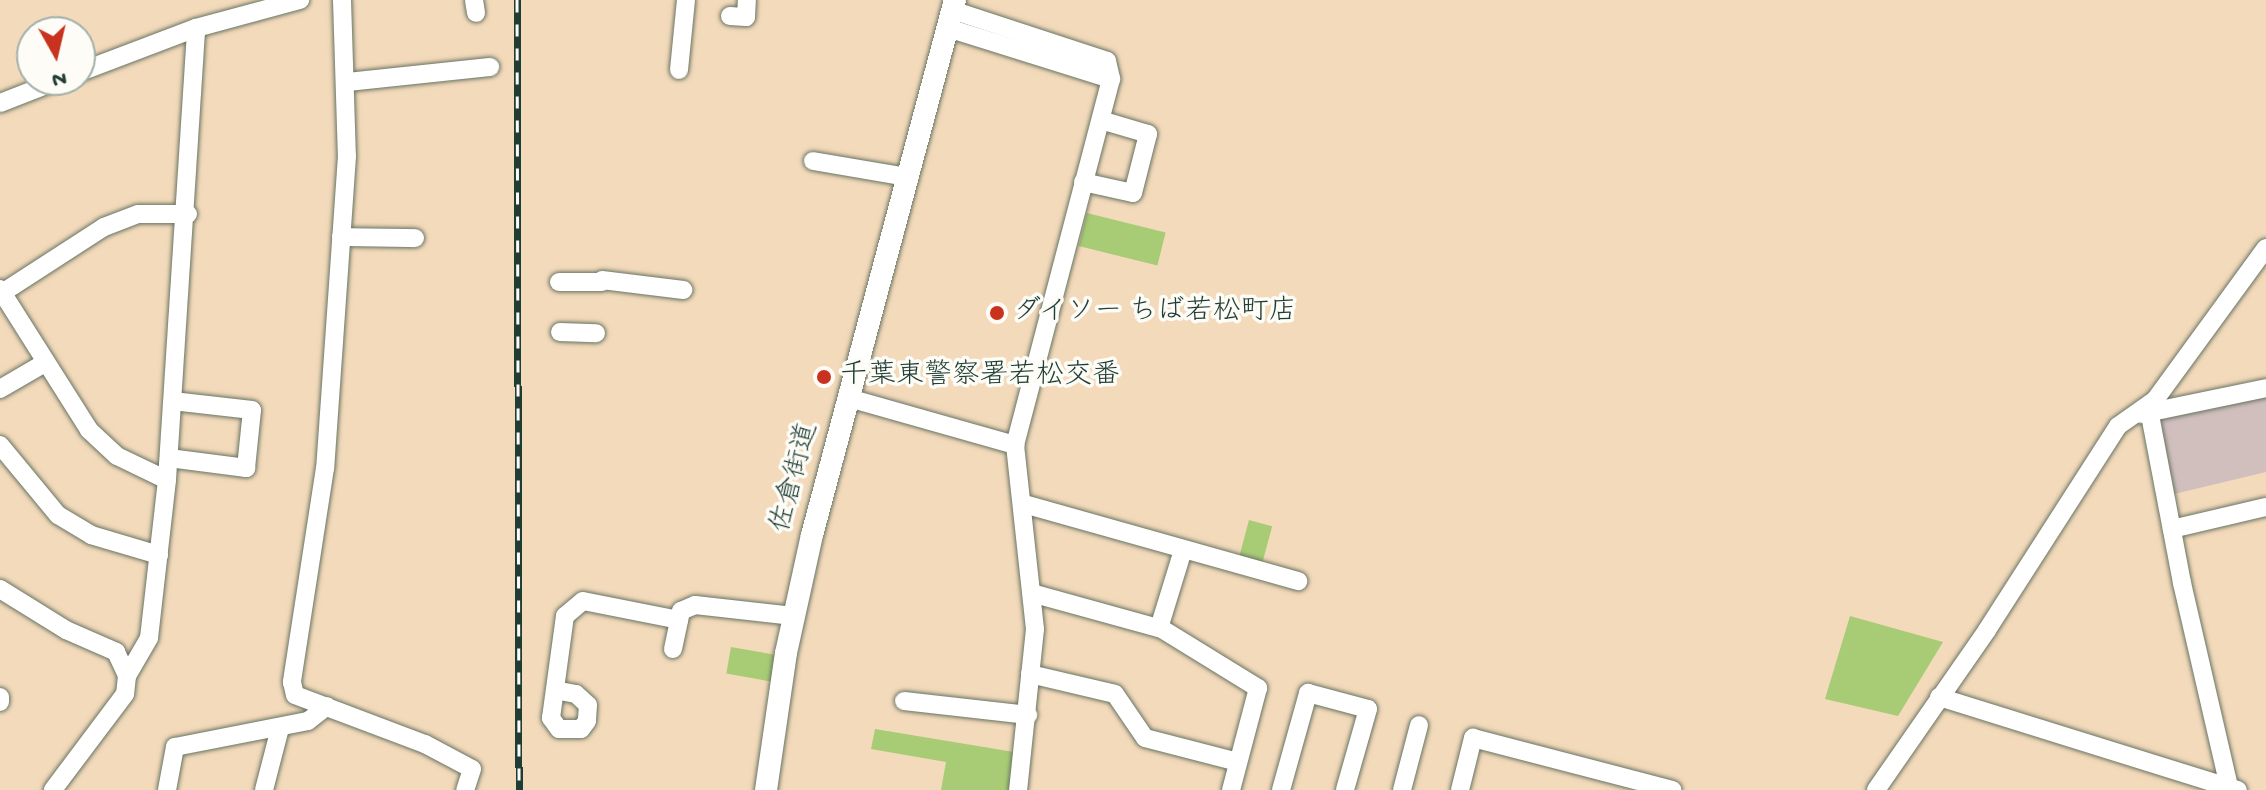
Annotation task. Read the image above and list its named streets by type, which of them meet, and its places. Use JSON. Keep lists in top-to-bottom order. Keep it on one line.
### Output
{"streets":{"main road":["佐倉街道"]},"places":["ダイソー ちば若松町店","千葉東警察署若松交番"],"north":"bottom"}
